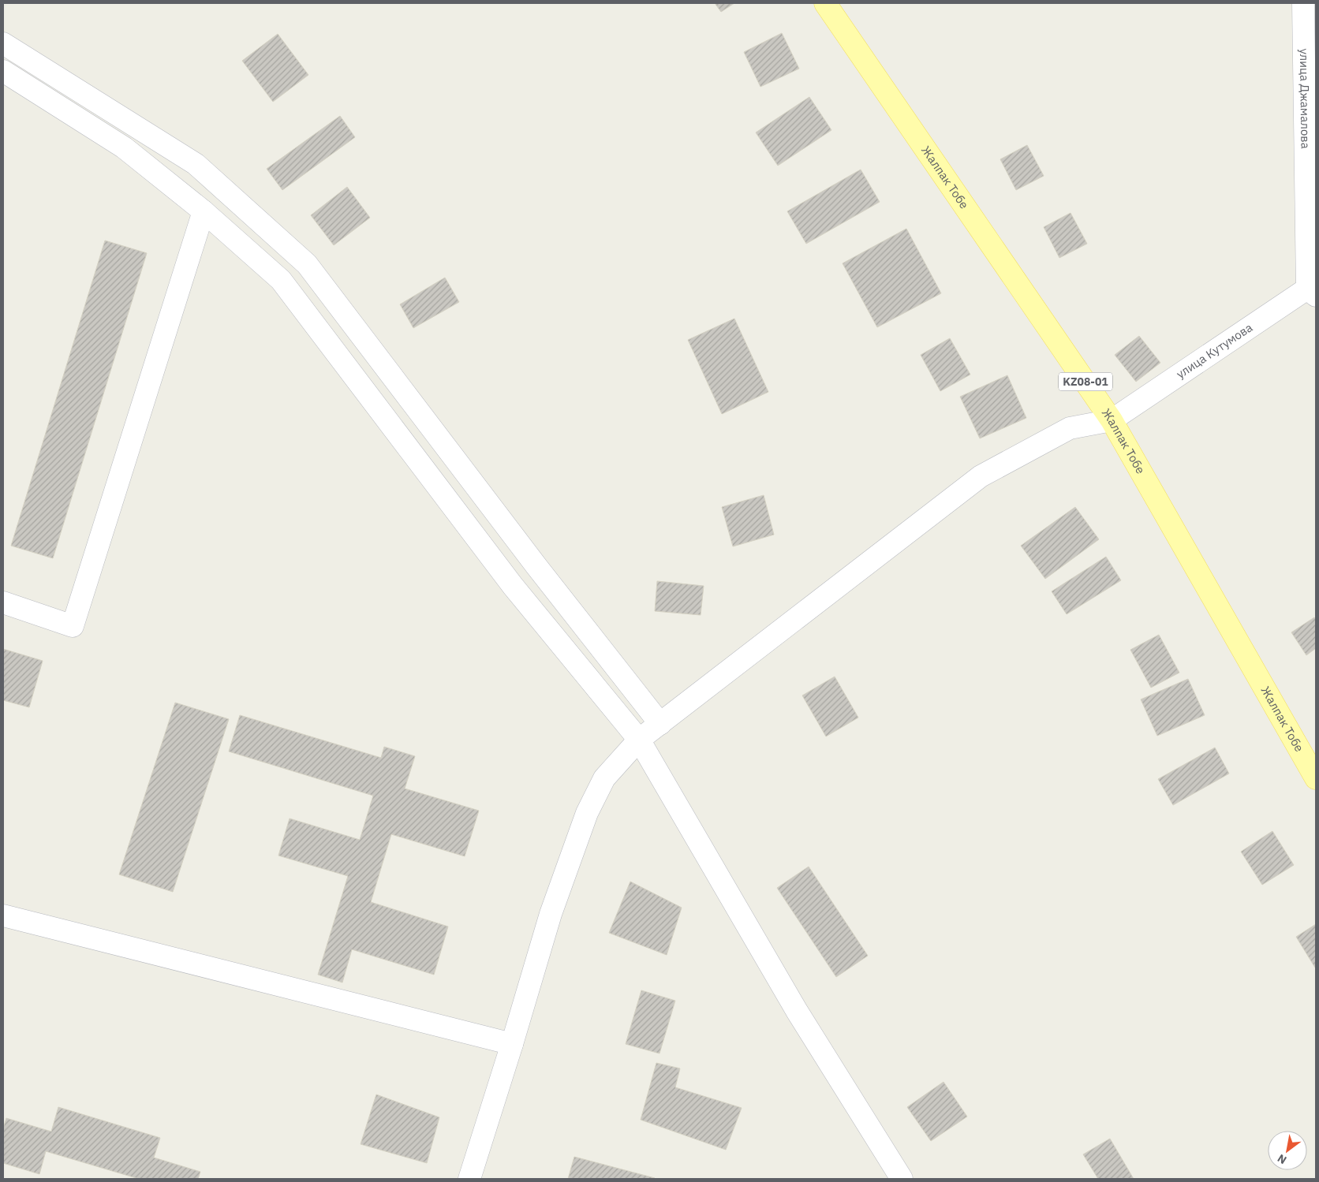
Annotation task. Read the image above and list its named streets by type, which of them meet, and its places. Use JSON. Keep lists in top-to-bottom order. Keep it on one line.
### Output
{"streets":{"main road":["Жалпак Тобе","KZ08-01"],"street":["улица Джамалова","улица Кутумова"]},"crossings":[["улица Джамалова","улица Кутумова"],["Жалпак Тобе","улица Кутумова"]],"north":"bottom left"}
